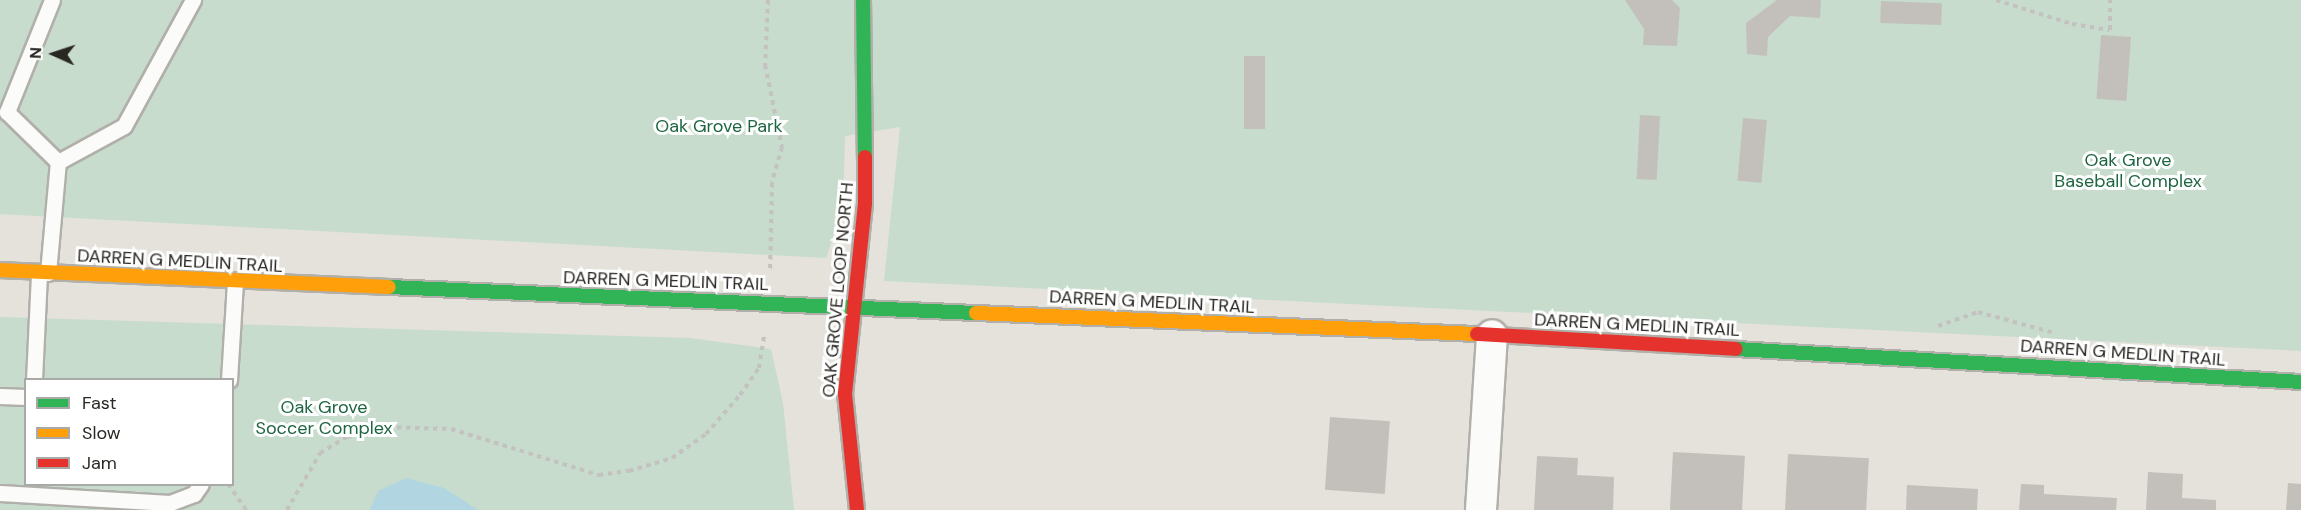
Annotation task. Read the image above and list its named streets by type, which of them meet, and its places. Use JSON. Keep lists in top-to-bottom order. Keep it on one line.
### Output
{"streets":{"street":["DARREN G MEDLIN TRAIL","OAK GROVE LOOP NORTH"]},"crossings":[["DARREN G MEDLIN TRAIL","OAK GROVE LOOP NORTH"]],"parks":["Oak Grove Park","Oak Grove Baseball Complex","Oak Grove Soccer Complex"],"legend":["Fast","Slow","Jam"],"north":"left"}
